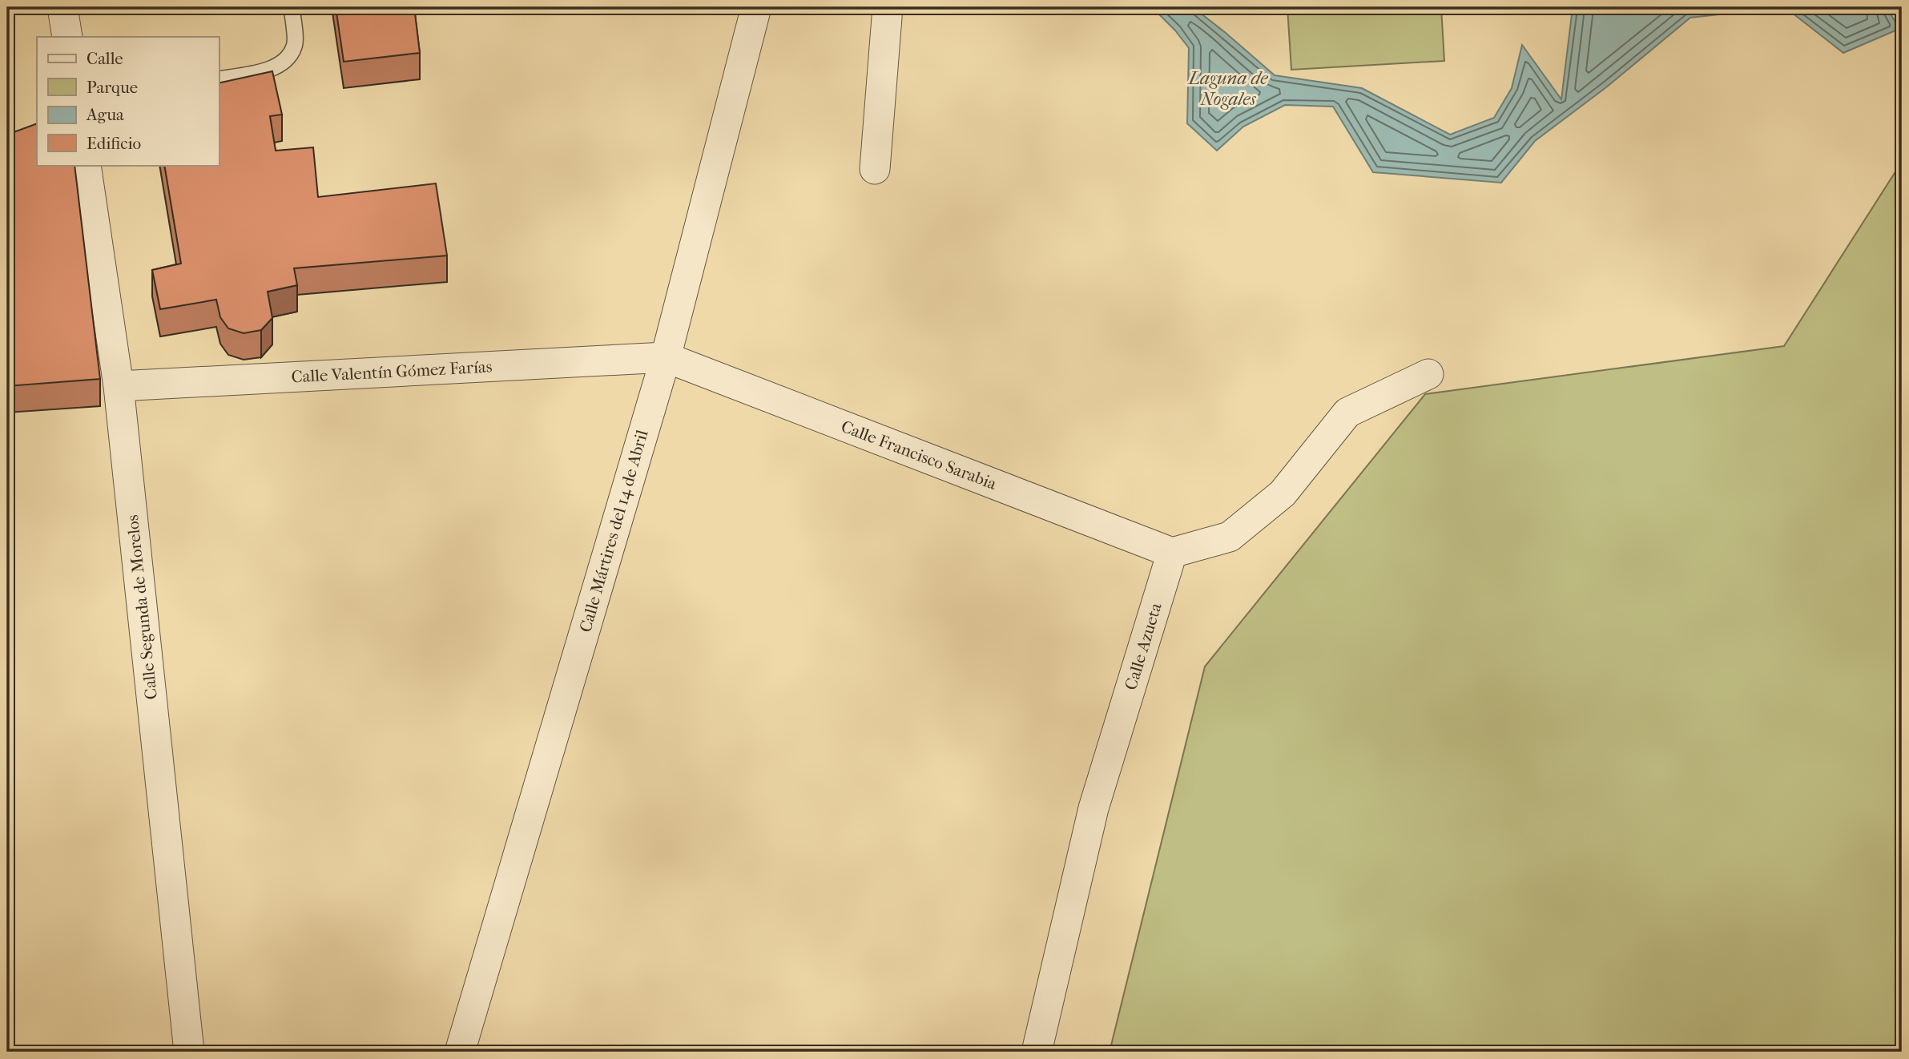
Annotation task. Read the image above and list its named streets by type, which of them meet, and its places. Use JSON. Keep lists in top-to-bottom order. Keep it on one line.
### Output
{"streets":{"street":["Calle Valentín Gómez Farías","Calle Francisco Sarabia","Calle Mártires del 14 de Abril","Calle Segunda de Morelos","Calle Azueta"]},"crossings":[["Calle Valentín Gómez Farías","Calle Francisco Sarabia"],["Calle Valentín Gómez Farías","Calle Mártires del 14 de Abril"],["Calle Valentín Gómez Farías","Calle Segunda de Morelos"],["Calle Francisco Sarabia","Calle Mártires del 14 de Abril"],["Calle Francisco Sarabia","Calle Azueta"]],"water":["Laguna de Nogales"],"legend":["Calle","Parque","Agua","Edificio"]}
